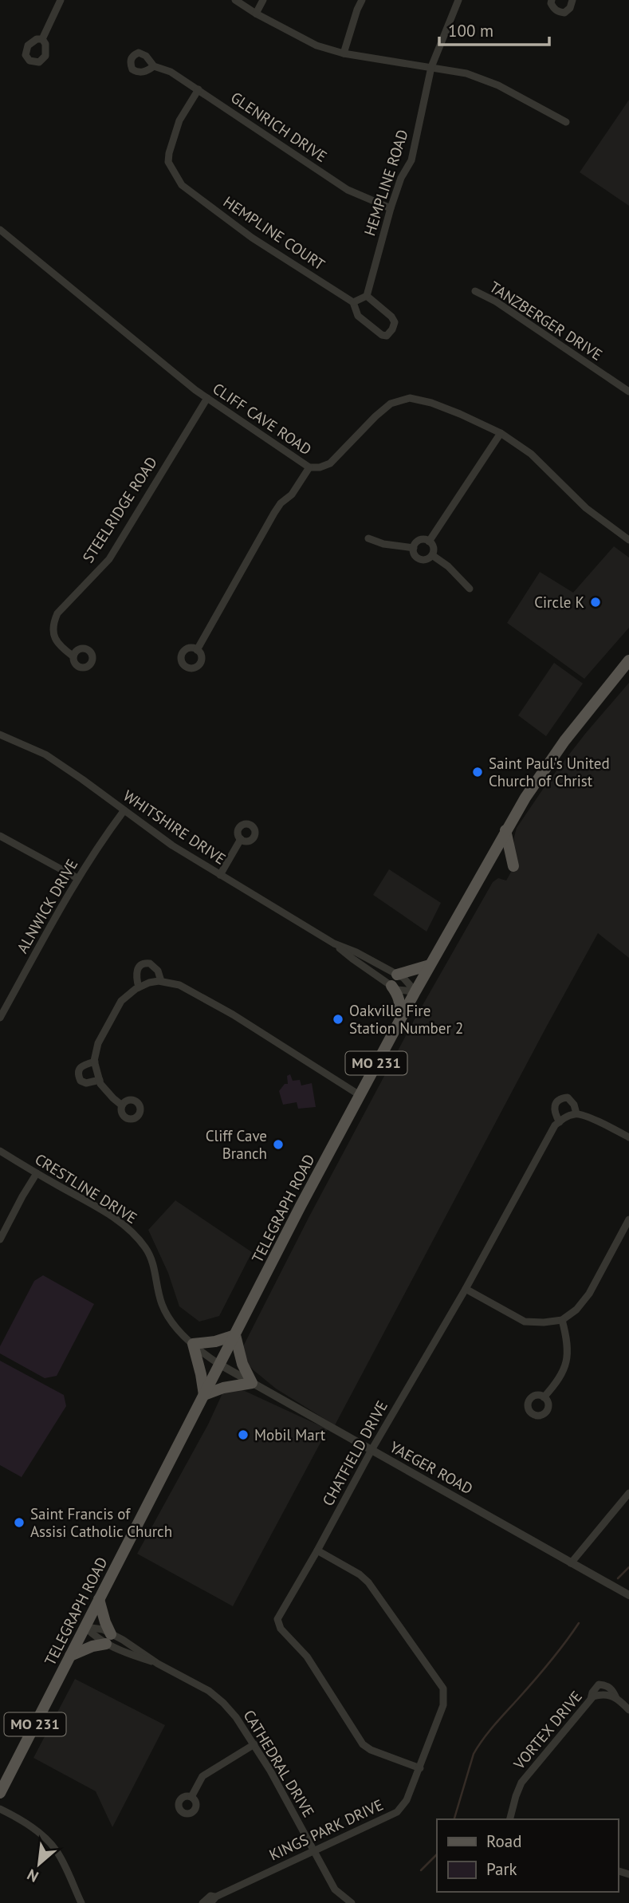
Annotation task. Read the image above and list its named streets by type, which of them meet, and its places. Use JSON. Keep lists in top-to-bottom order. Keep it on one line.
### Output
{"streets":{"main road":["MO 231","TELEGRAPH ROAD"],"street":["GLENRICH DRIVE","HEMPLINE ROAD","HEMPLINE COURT","TANZBERGER DRIVE","CLIFF CAVE ROAD","STEELRIDGE ROAD","WHITSHIRE DRIVE","ALNWICK DRIVE","CRESTLINE DRIVE","CHATFIELD DRIVE","YAEGER ROAD","VORTEX DRIVE","CATHEDRAL DRIVE","KINGS PARK DRIVE"]},"crossings":[["GLENRICH DRIVE","HEMPLINE ROAD"],["GLENRICH DRIVE","HEMPLINE COURT"],["HEMPLINE ROAD","HEMPLINE COURT"],["CLIFF CAVE ROAD","STEELRIDGE ROAD"],["WHITSHIRE DRIVE","ALNWICK DRIVE"],["WHITSHIRE DRIVE","TELEGRAPH ROAD"],["CRESTLINE DRIVE","TELEGRAPH ROAD"],["CRESTLINE DRIVE","YAEGER ROAD"],["TELEGRAPH ROAD","YAEGER ROAD"],["TELEGRAPH ROAD","CATHEDRAL DRIVE"],["CHATFIELD DRIVE","YAEGER ROAD"],["CHATFIELD DRIVE","KINGS PARK DRIVE"],["CATHEDRAL DRIVE","KINGS PARK DRIVE"]],"places":["Circle K","Saint Paul's United Church of Christ","Oakville Fire Station Number 2","Cliff Cave Branch","Mobil Mart","Saint Francis of Assisi Catholic Church"],"legend":["Road","Park"],"scale_bar":"100 m","north":"bottom left"}
